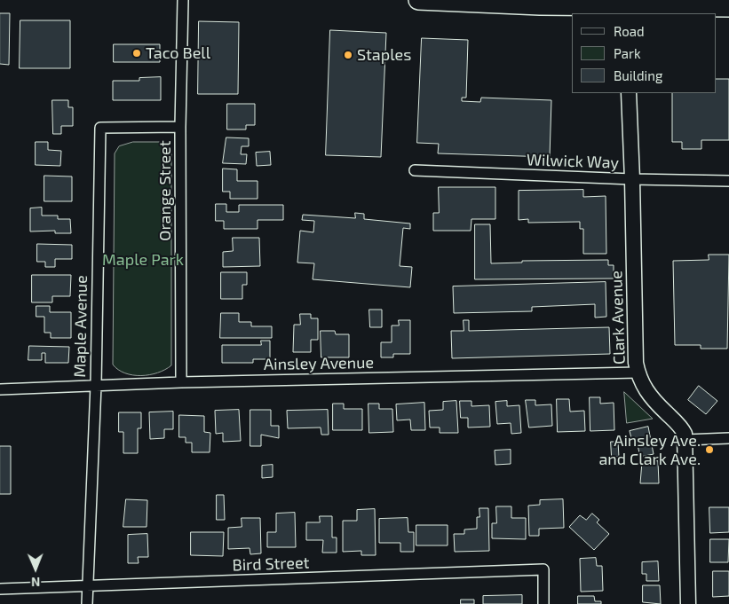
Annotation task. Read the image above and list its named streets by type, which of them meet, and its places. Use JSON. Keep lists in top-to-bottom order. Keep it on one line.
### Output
{"streets":{"street":["Wilwick Way","Orange Street","Clark Avenue","Maple Avenue","Ainsley Avenue","Bird Street"]},"crossings":[["Wilwick Way","Clark Avenue"],["Orange Street","Maple Avenue"],["Orange Street","Ainsley Avenue"],["Clark Avenue","Ainsley Avenue"],["Maple Avenue","Ainsley Avenue"],["Maple Avenue","Bird Street"]],"parks":["Maple Park"],"places":["Taco Bell","Staples","Ainsley Ave. and Clark Ave."],"legend":["Road","Park","Building"],"north":"bottom"}
